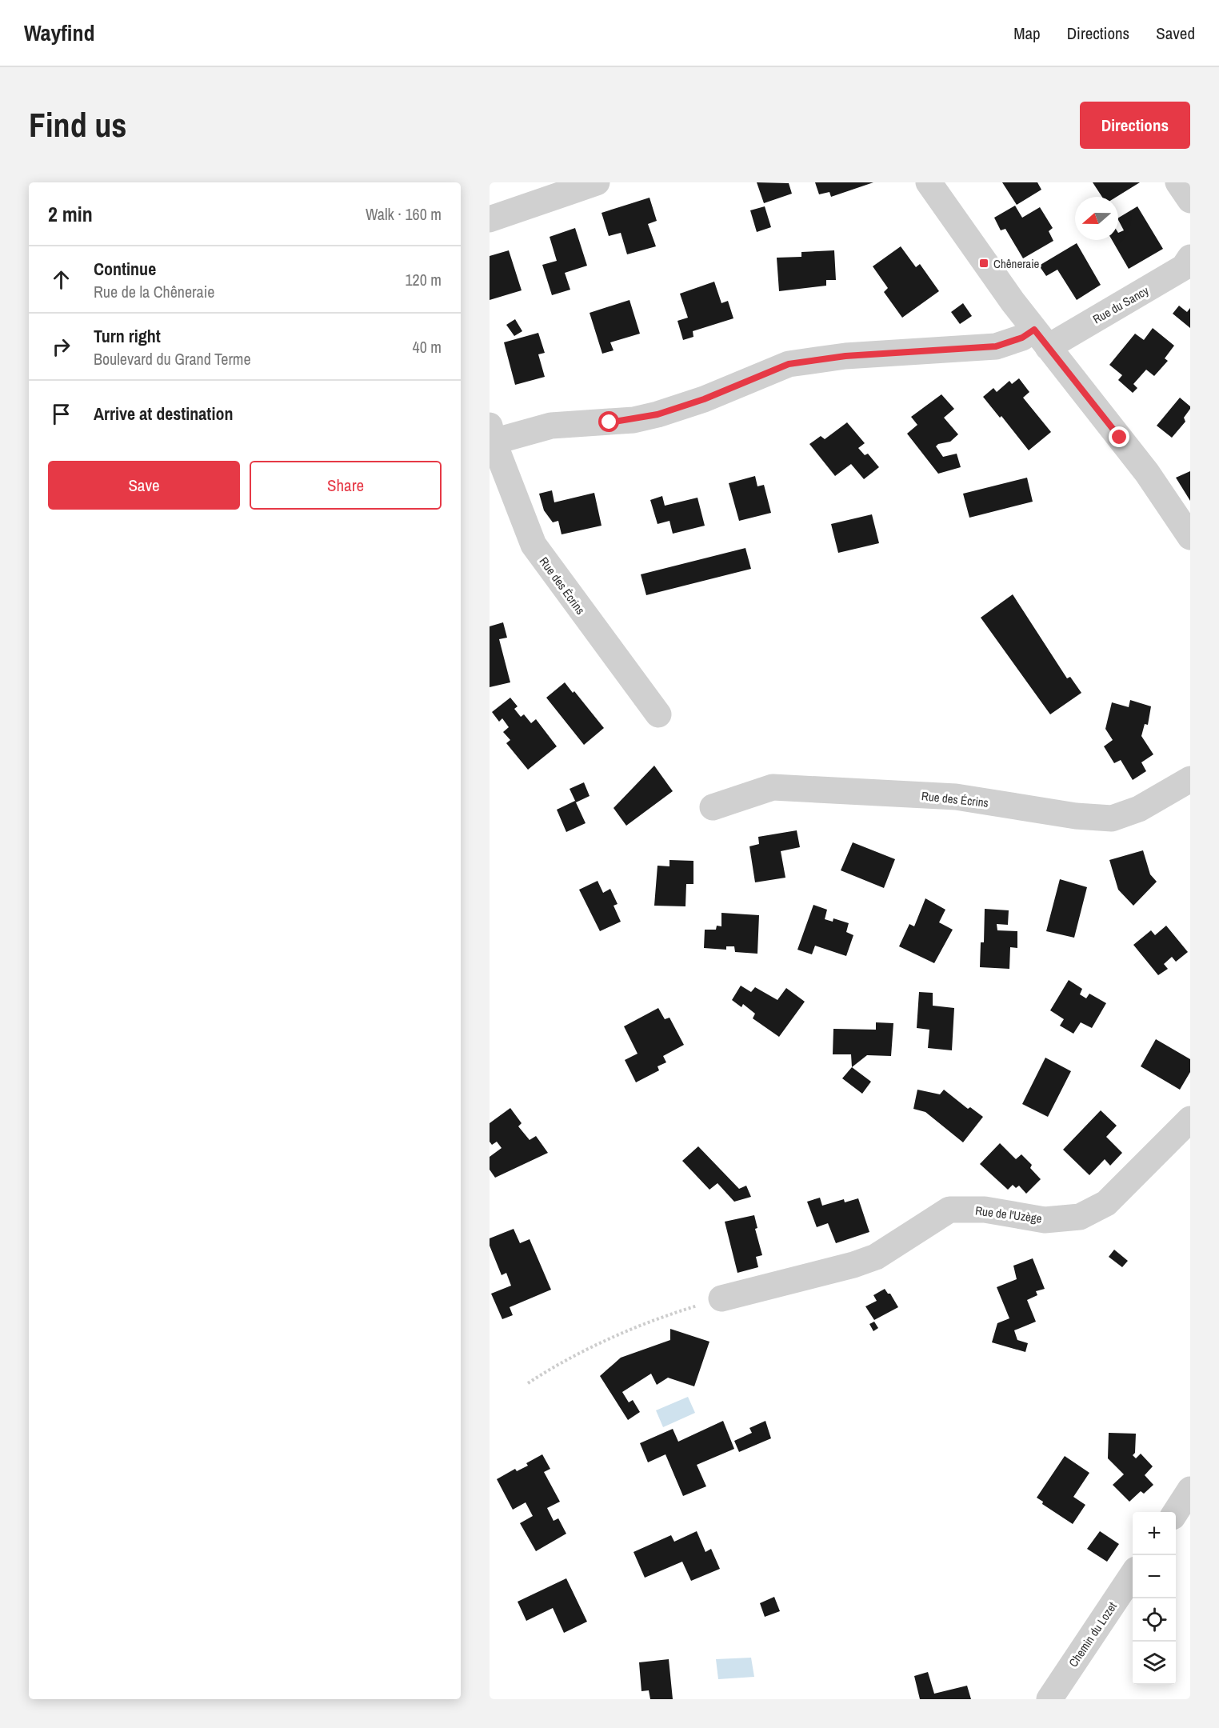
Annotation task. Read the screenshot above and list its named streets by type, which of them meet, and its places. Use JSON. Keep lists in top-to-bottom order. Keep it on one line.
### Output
{"streets":{"street":["Rue du Sancy","Rue des Écrins","Rue de l'Uzège","Chemin du Lozet"]},"crossings":[["Rue du Sancy","Rue des Écrins"]],"places":{"transit":["Chêneraie"]},"north":"left","page":{"header":"Wayfind","nav":["Map","Directions","Saved"],"buttons":["Directions",["Save","Share"]],"title":"Find us","heading":["2 min","Walk · 160 m"],"list":[["Continue","Rue de la Chêneraie","120 m"],["Turn right","Boulevard du Grand Terme","40 m"],"Arrive at destination"],"map_buttons":["+","−"]}}
